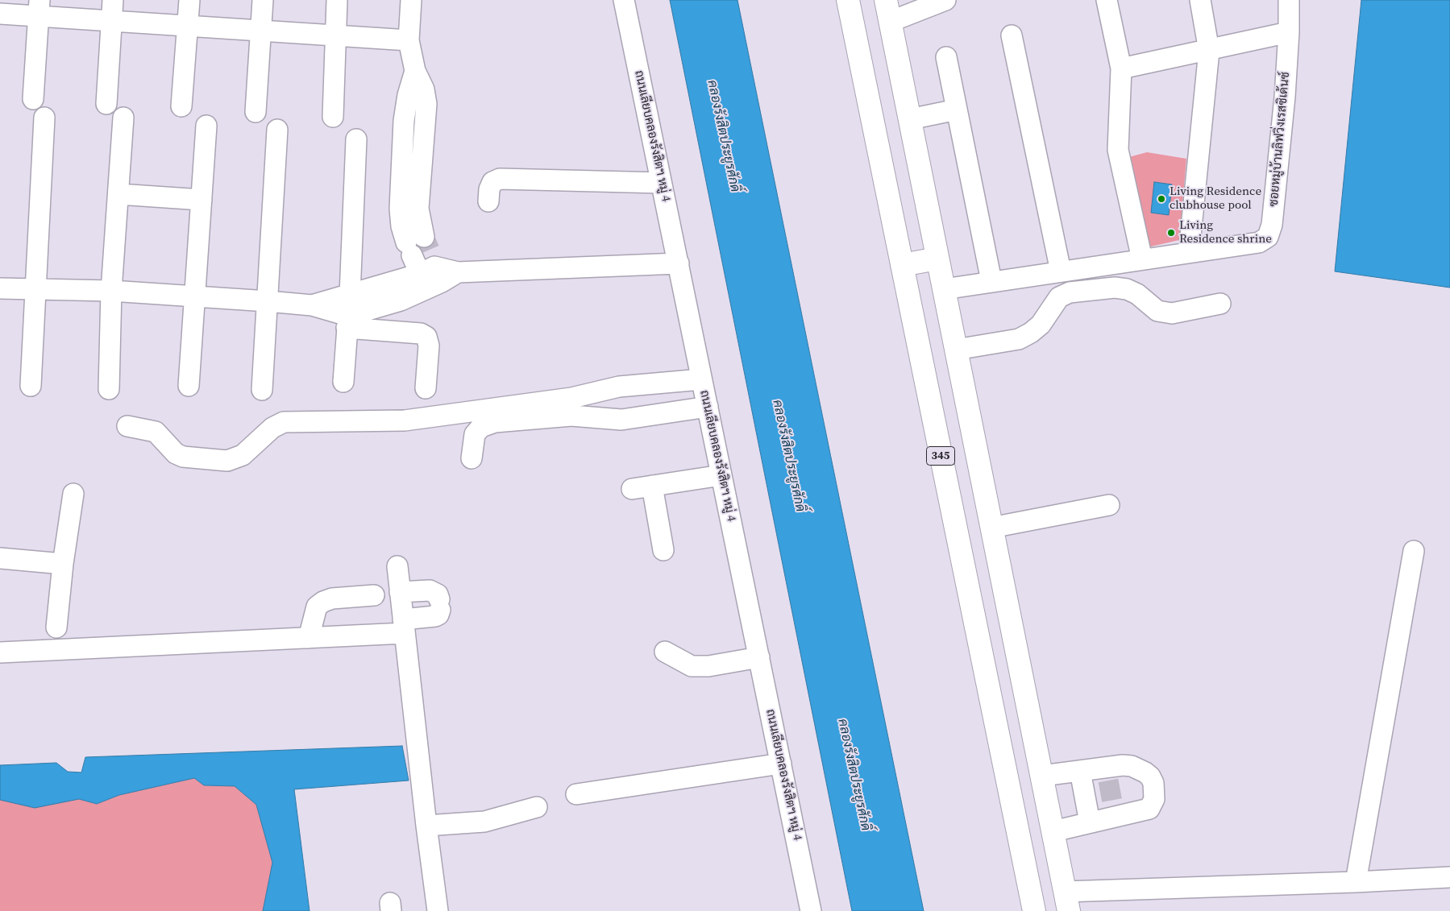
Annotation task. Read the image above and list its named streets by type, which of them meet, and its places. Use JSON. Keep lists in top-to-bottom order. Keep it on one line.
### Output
{"streets":{"main road":["345"],"street":["ถนนเลียบคลองรังสิตฯ หมู่ 4","ซอยหมู่บ้านลิฟวิ่งเรสซิเด้นซ์"]},"water":["คลองรังสิตประยูรศักดิ์"],"places":["Living Residence clubhouse pool","Living Residence shrine"]}
